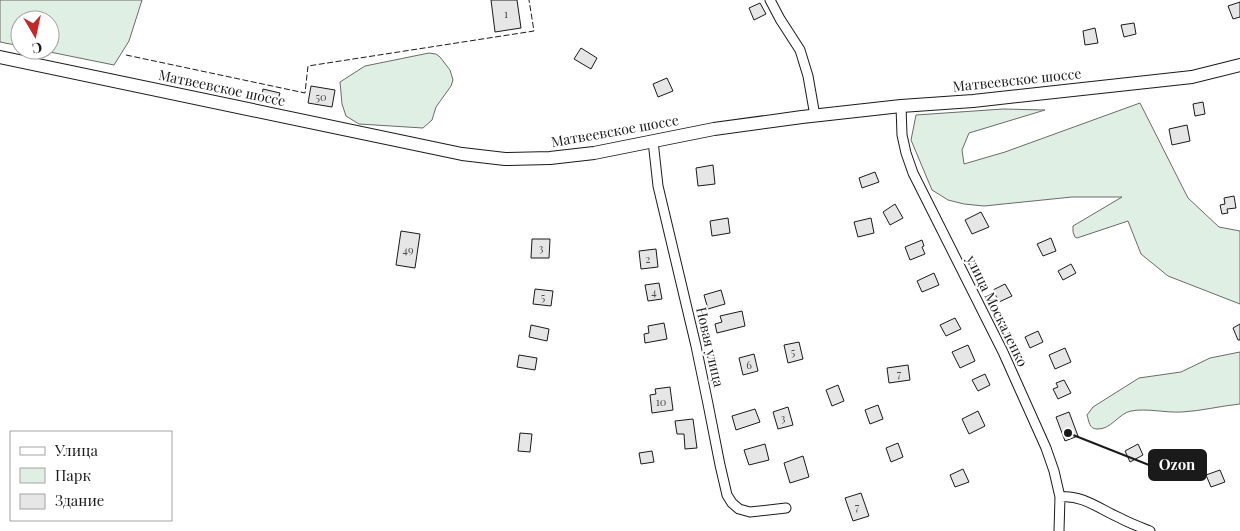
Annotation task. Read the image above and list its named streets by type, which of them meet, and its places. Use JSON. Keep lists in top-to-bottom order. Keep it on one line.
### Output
{"streets":{"main road":["Матвеевское шоссе"],"street":["улица Москаленко","Новая улица"]},"crossings":[["Матвеевское шоссе","улица Москаленко"],["Матвеевское шоссе","Новая улица"]],"places":["Ozon"],"house_numbers":["1","50","3","49","2","4","5","5","6","7","10","3","7"],"legend":["Улица","Парк","Здание"],"north":"bottom"}
